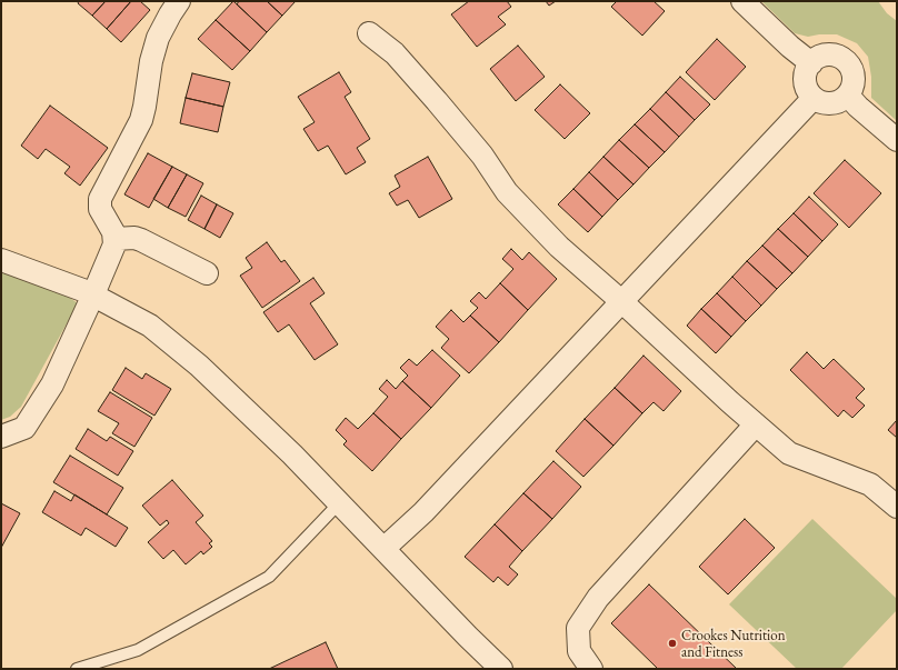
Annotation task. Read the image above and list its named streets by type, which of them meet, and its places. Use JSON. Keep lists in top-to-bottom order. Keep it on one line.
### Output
{"places":["Crookes Nutrition and Fitness"]}
